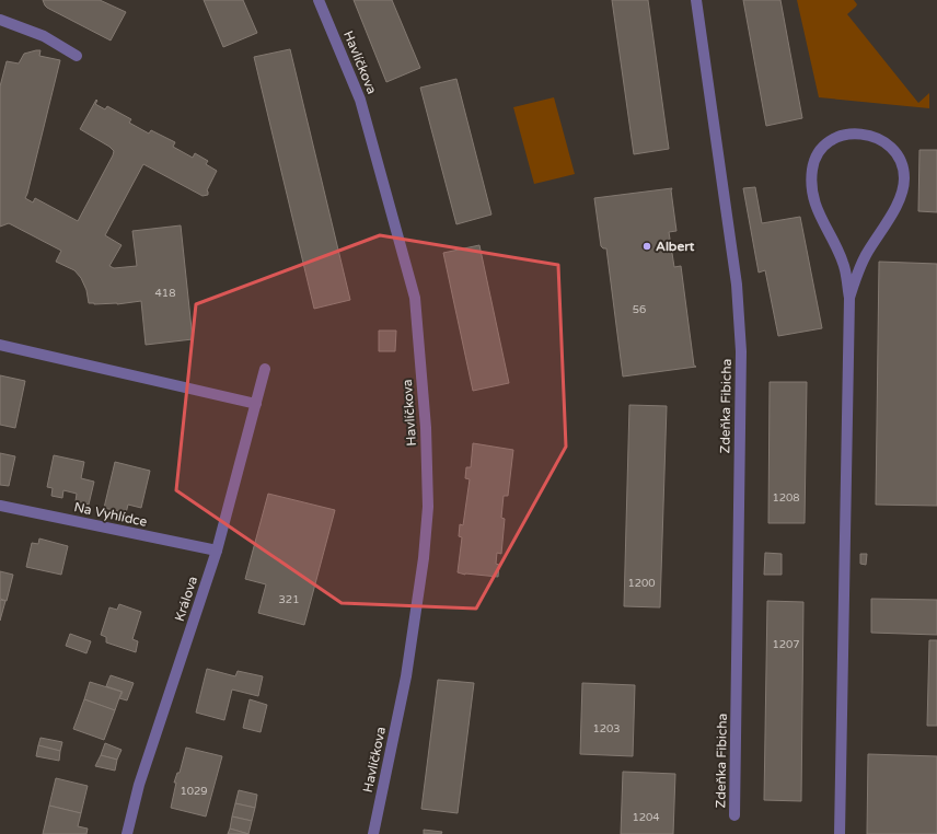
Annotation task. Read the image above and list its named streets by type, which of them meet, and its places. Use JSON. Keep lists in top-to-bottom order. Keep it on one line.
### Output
{"streets":{"street":["Havlíčkova","Zdeňka Fibicha","Na Vyhlídce","Králova"]},"crossings":[["Na Vyhlídce","Králova"]],"places":["Albert"],"house_numbers":["418","56","1208","1200","321","1207","1203","1029","1204"]}
